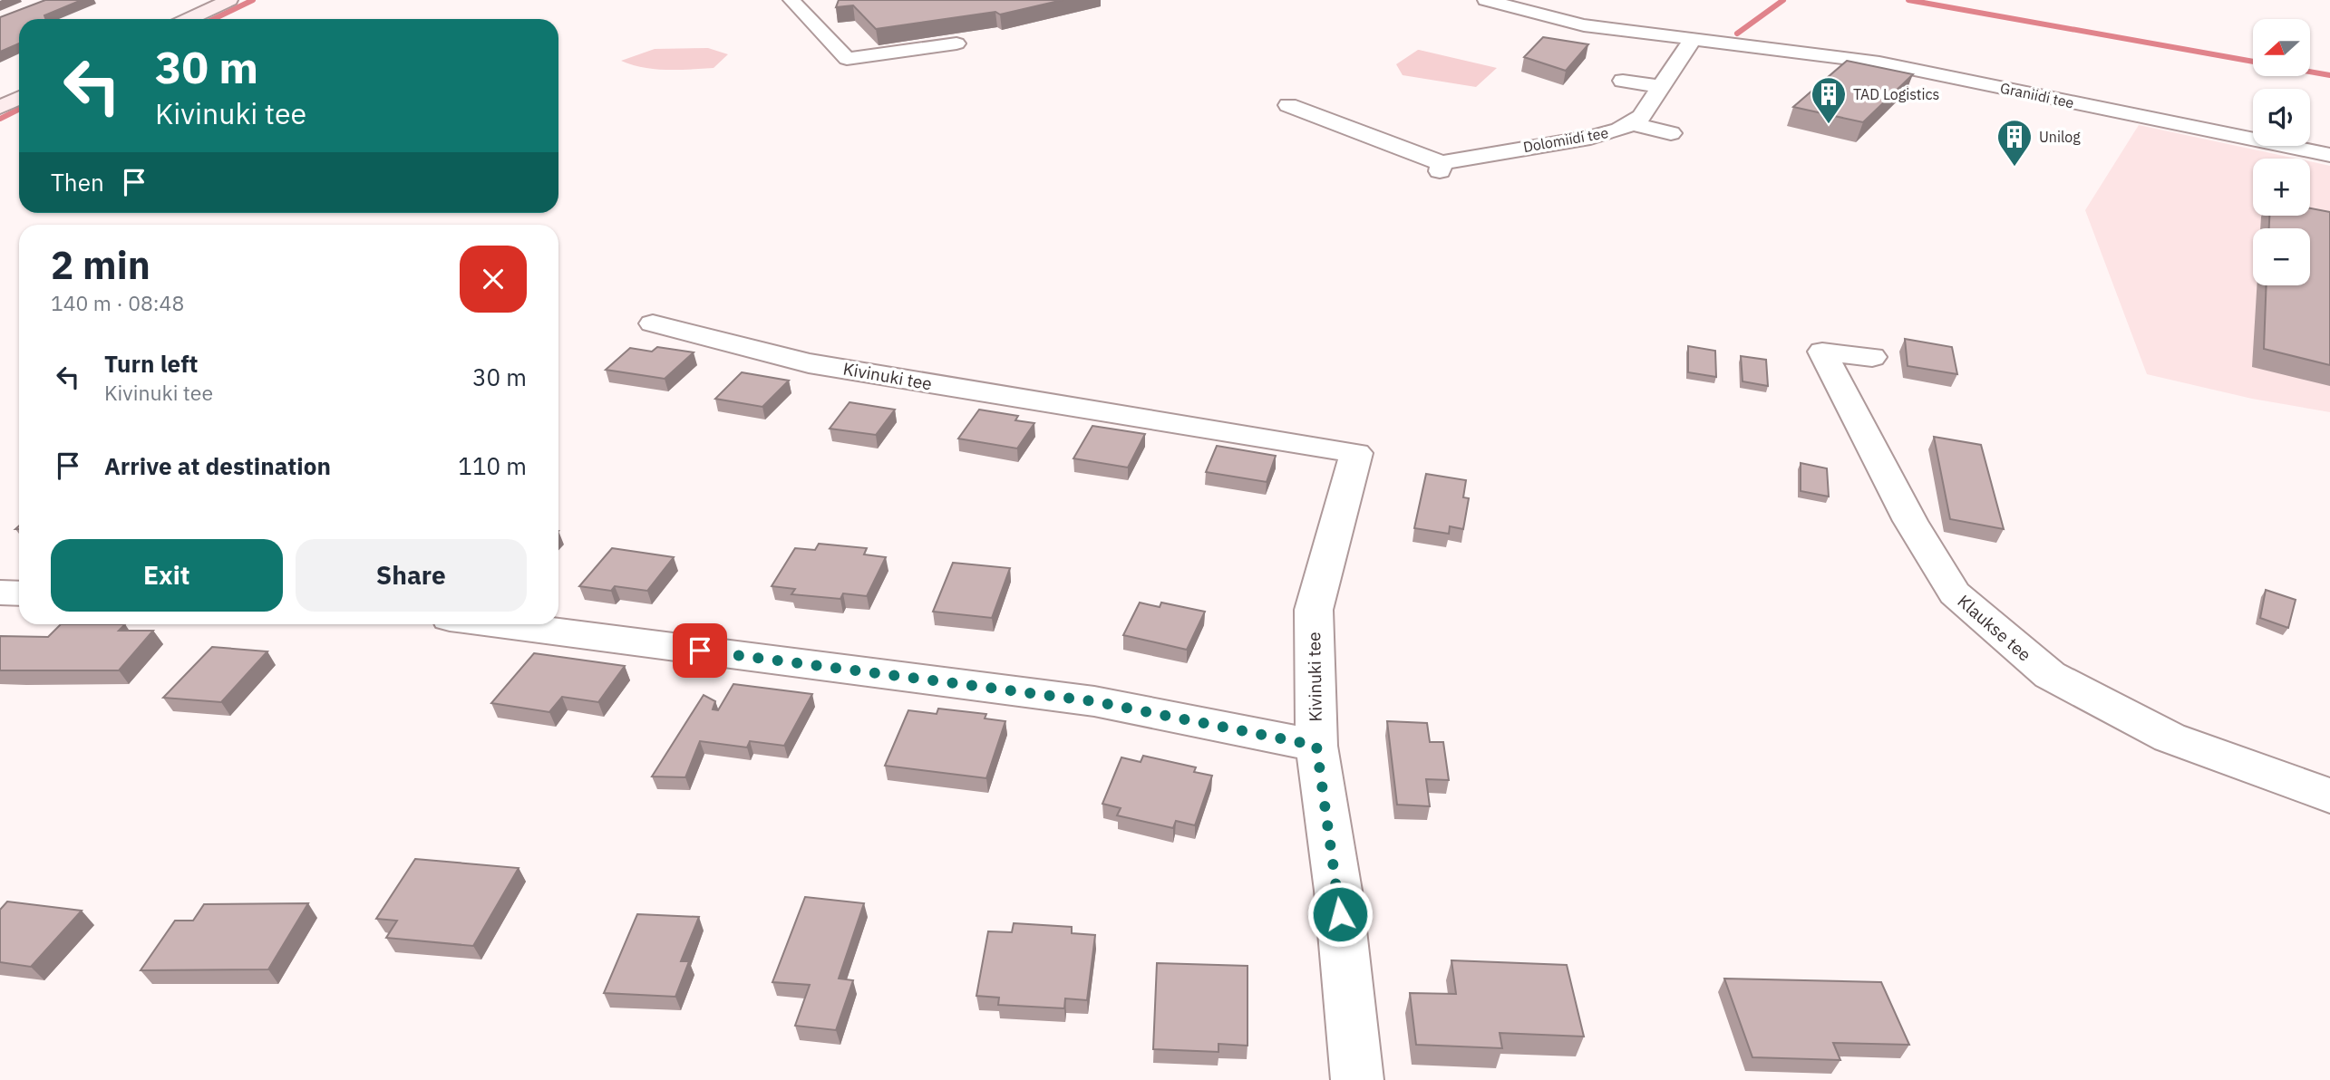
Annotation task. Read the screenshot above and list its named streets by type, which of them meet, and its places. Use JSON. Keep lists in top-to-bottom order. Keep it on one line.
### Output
{"streets":{"street":["Graniidi tee","Dolomiidi tee","Kivinuki tee","Klaukse tee"]},"crossings":[["Graniidi tee","Dolomiidi tee"]],"places":{"building":["TAD Logistics","Unilog"]},"north":"left","page":{"map_buttons":["+","−"],"turn":["30 m","Kivinuki tee"],"then":"Then","heading":["2 min","140 m · 08:48"],"list":[{"name":"Turn left","note":"Kivinuki tee","value":"30 m"},{"name":"Arrive at destination","value":"110 m"}],"buttons":["Exit","Share"]}}
